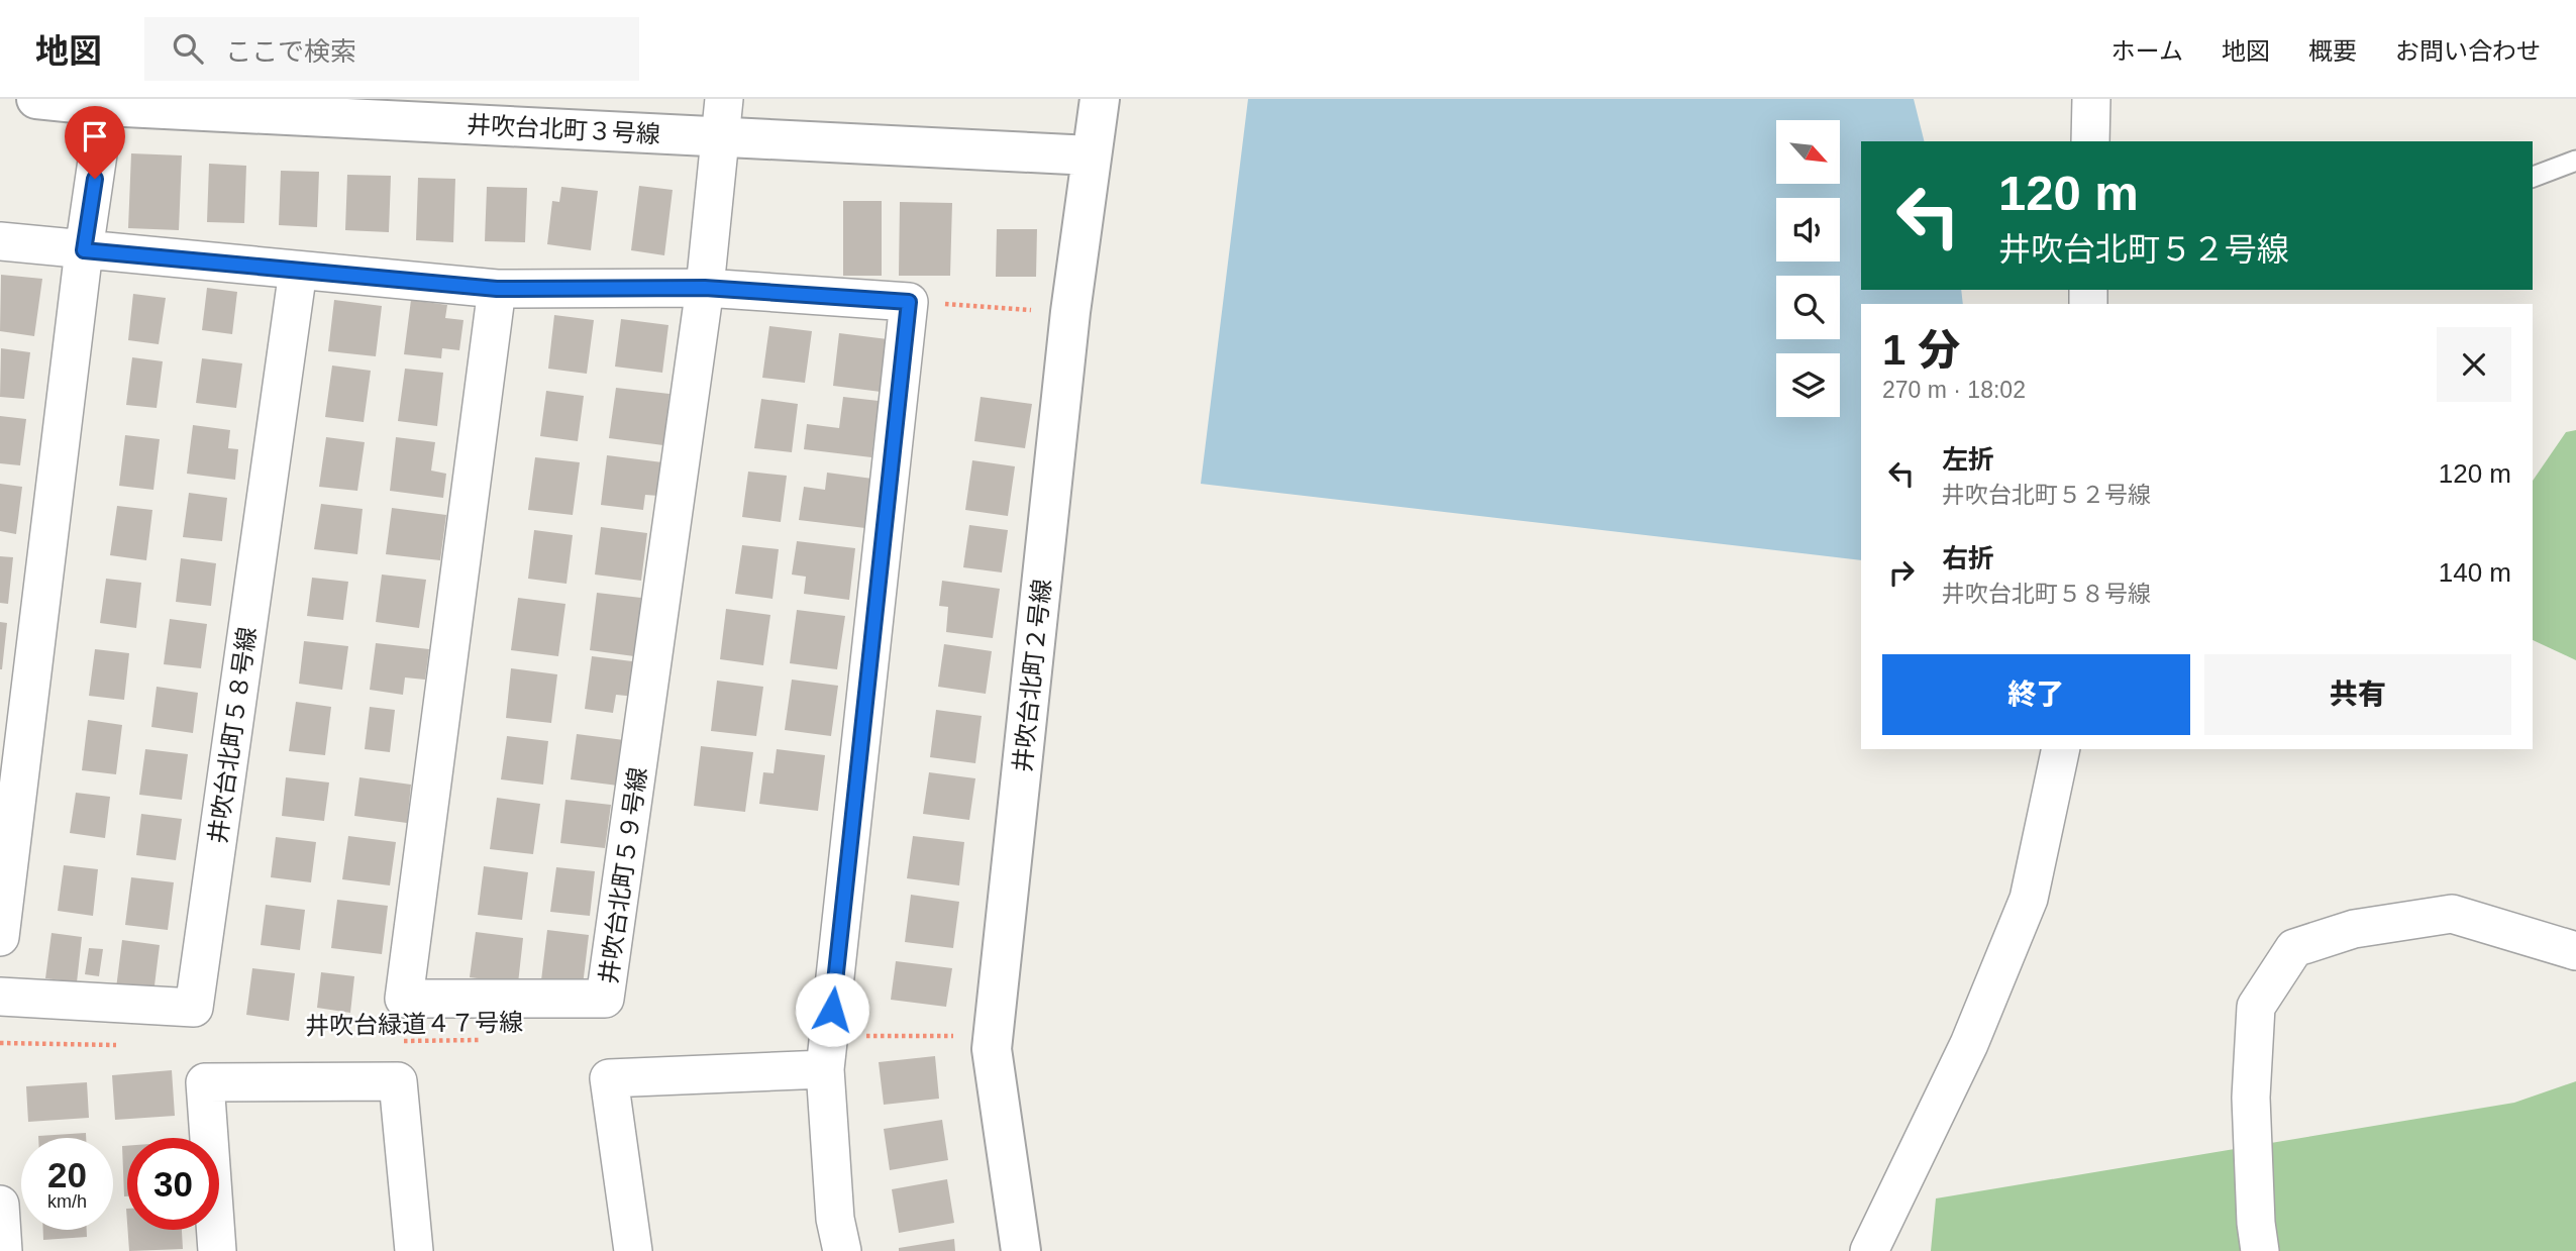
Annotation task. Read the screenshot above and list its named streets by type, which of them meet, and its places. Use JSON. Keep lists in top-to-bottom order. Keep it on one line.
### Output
{"streets":{"street":["井吹台北町３号線","井吹台北町２号線","井吹台北町５８号線","井吹台北町５９号線"],"path":["井吹台緑道４７号線"]},"crossings":[["井吹台北町３号線","井吹台北町２号線"],["井吹台北町３号線","井吹台北町５９号線"]],"north":"bottom right","page":{"header":"地図","search":"ここで検索","nav":["ホーム","地図","概要","お問い合わせ"],"turn":["120 m","井吹台北町５２号線"],"heading":["1 分","270 m · 18:02"],"list":[{"name":"左折","note":"井吹台北町５２号線","value":"120 m"},{"name":"右折","note":"井吹台北町５８号線","value":"140 m"}],"buttons":["終了","共有"],"speed":"20 km/h","limit":"30"}}
